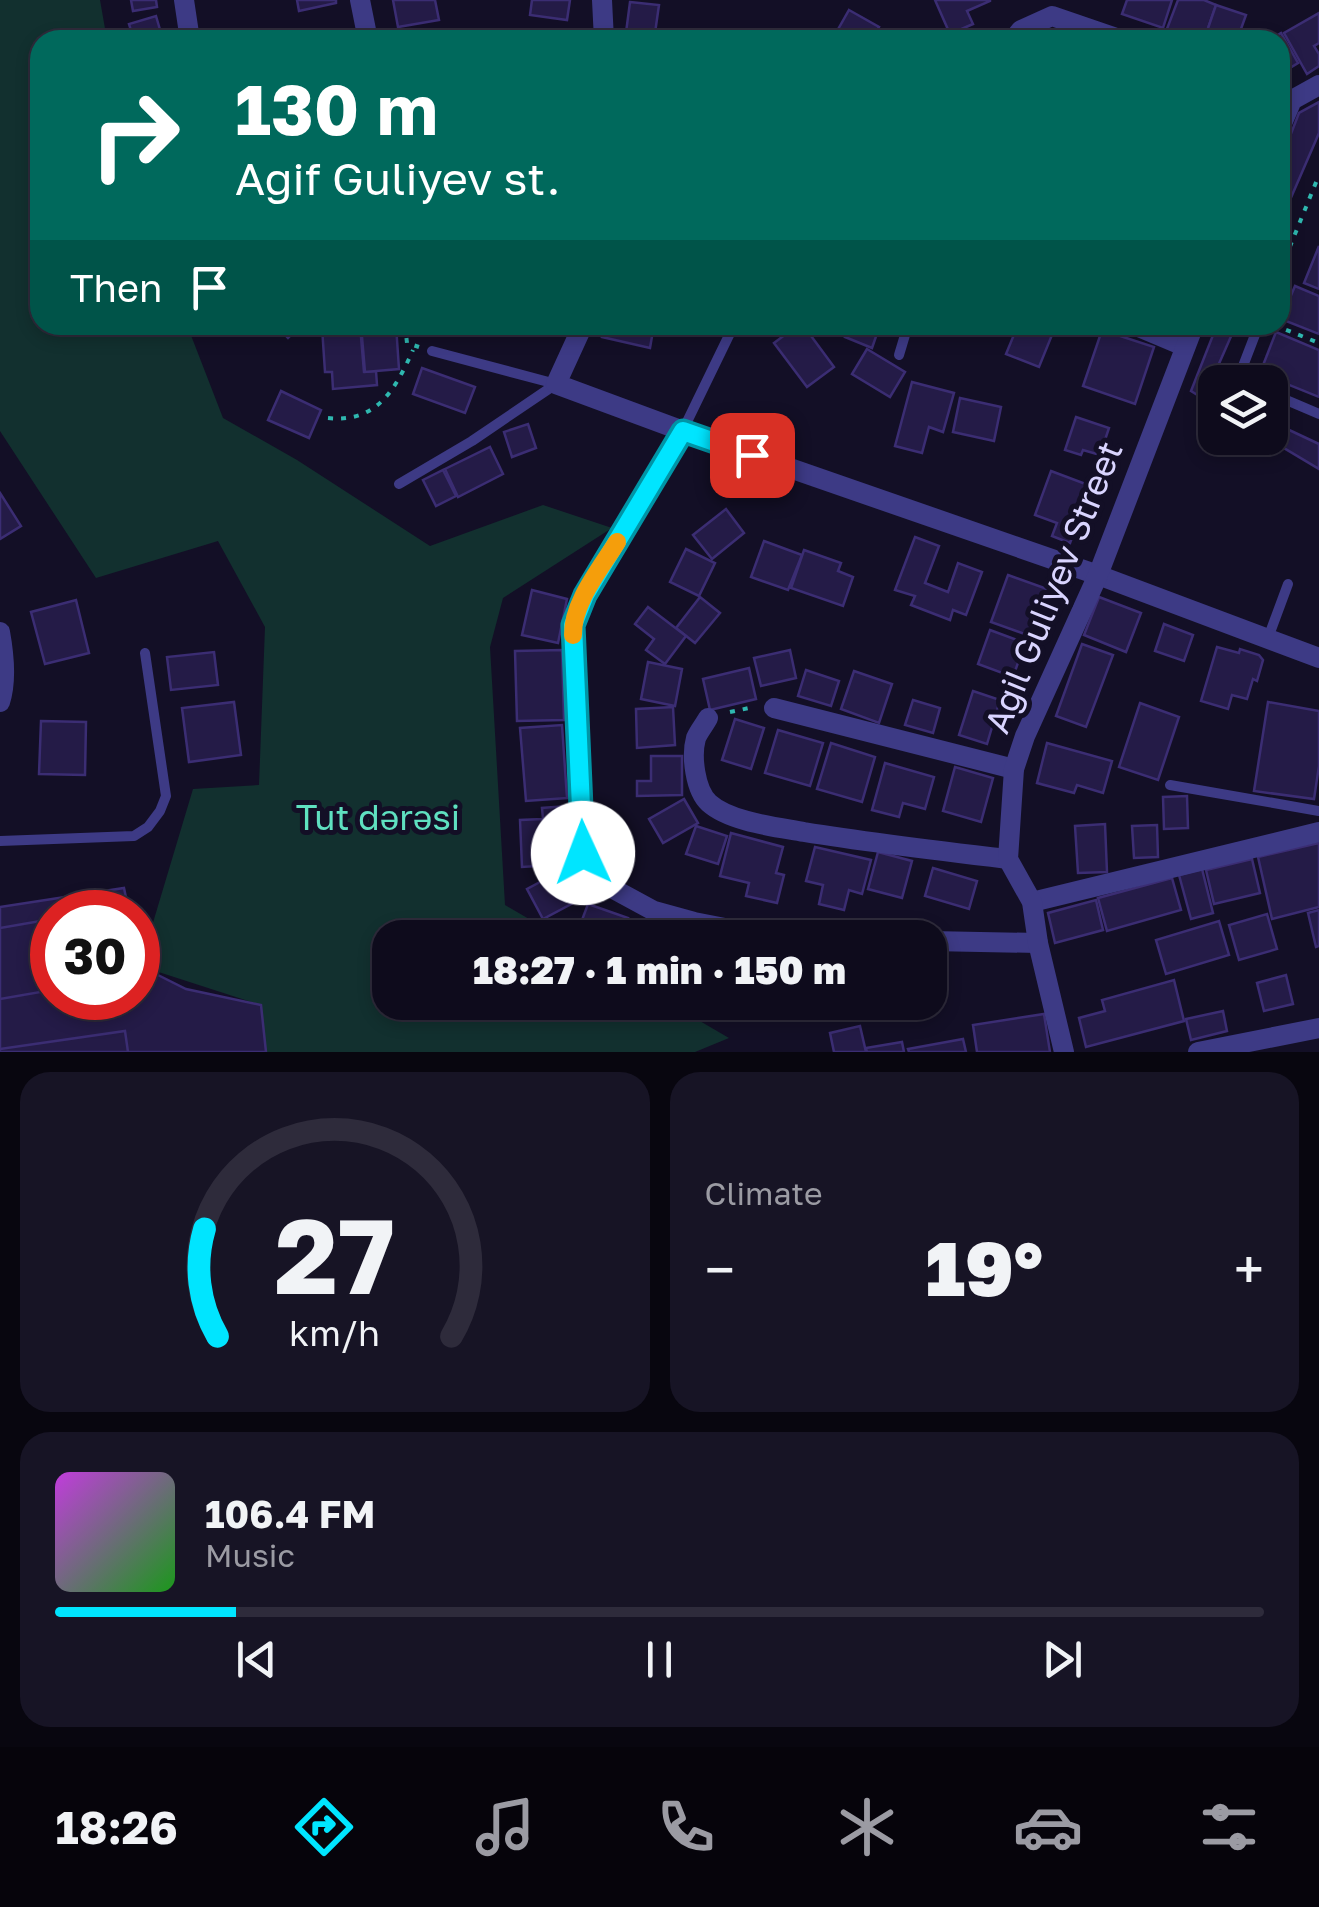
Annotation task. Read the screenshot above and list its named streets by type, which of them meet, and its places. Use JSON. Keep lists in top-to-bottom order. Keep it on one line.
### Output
{"streets":{"street":["Agil Guliyev Street"]},"parks":["Tut dərəsi"],"page":{"turn":["130 m","Agif Guliyev st."],"then":"Then","limit":"30","trip":"18:27 · 1 min · 150 m","tile":"Climate","heat":["−","19°","+"],"song":["106.4 FM","Music"],"tabs":"18:26","gauge":["27","km/h"]}}
